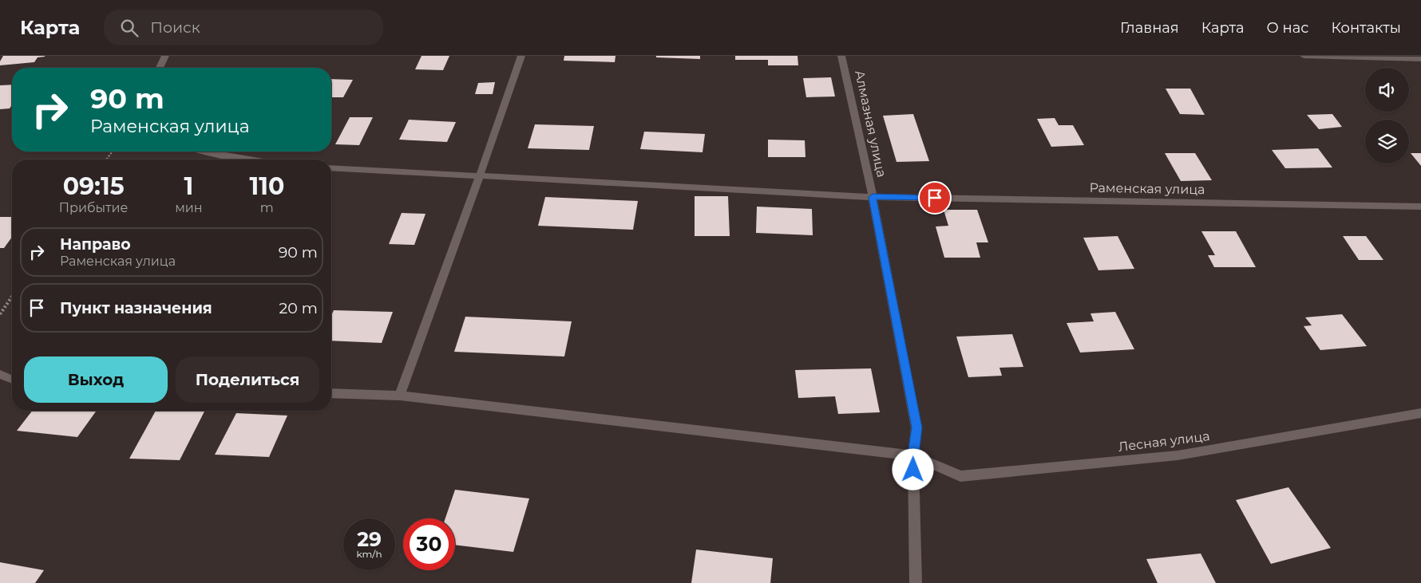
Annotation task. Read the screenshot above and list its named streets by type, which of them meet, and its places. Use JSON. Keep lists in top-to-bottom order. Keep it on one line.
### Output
{"streets":{"street":["Алмазная улица","Раменская улица","Лесная улица"]},"crossings":[["Алмазная улица","Раменская улица"],["Алмазная улица","Лесная улица"]],"page":{"header":"Карта","search":"Поиск","nav":["Главная","Карта","О нас","Контакты"],"turn":["90 m","Раменская улица"],"eta":["09:15","Прибытие","1","мин","110","m"],"list":[{"name":"Направо","note":"Раменская улица","value":"90 m"},{"name":"Пункт назначения","value":"20 m"}],"buttons":["Выход","Поделиться"],"speed":"29 km/h","limit":"30"}}
